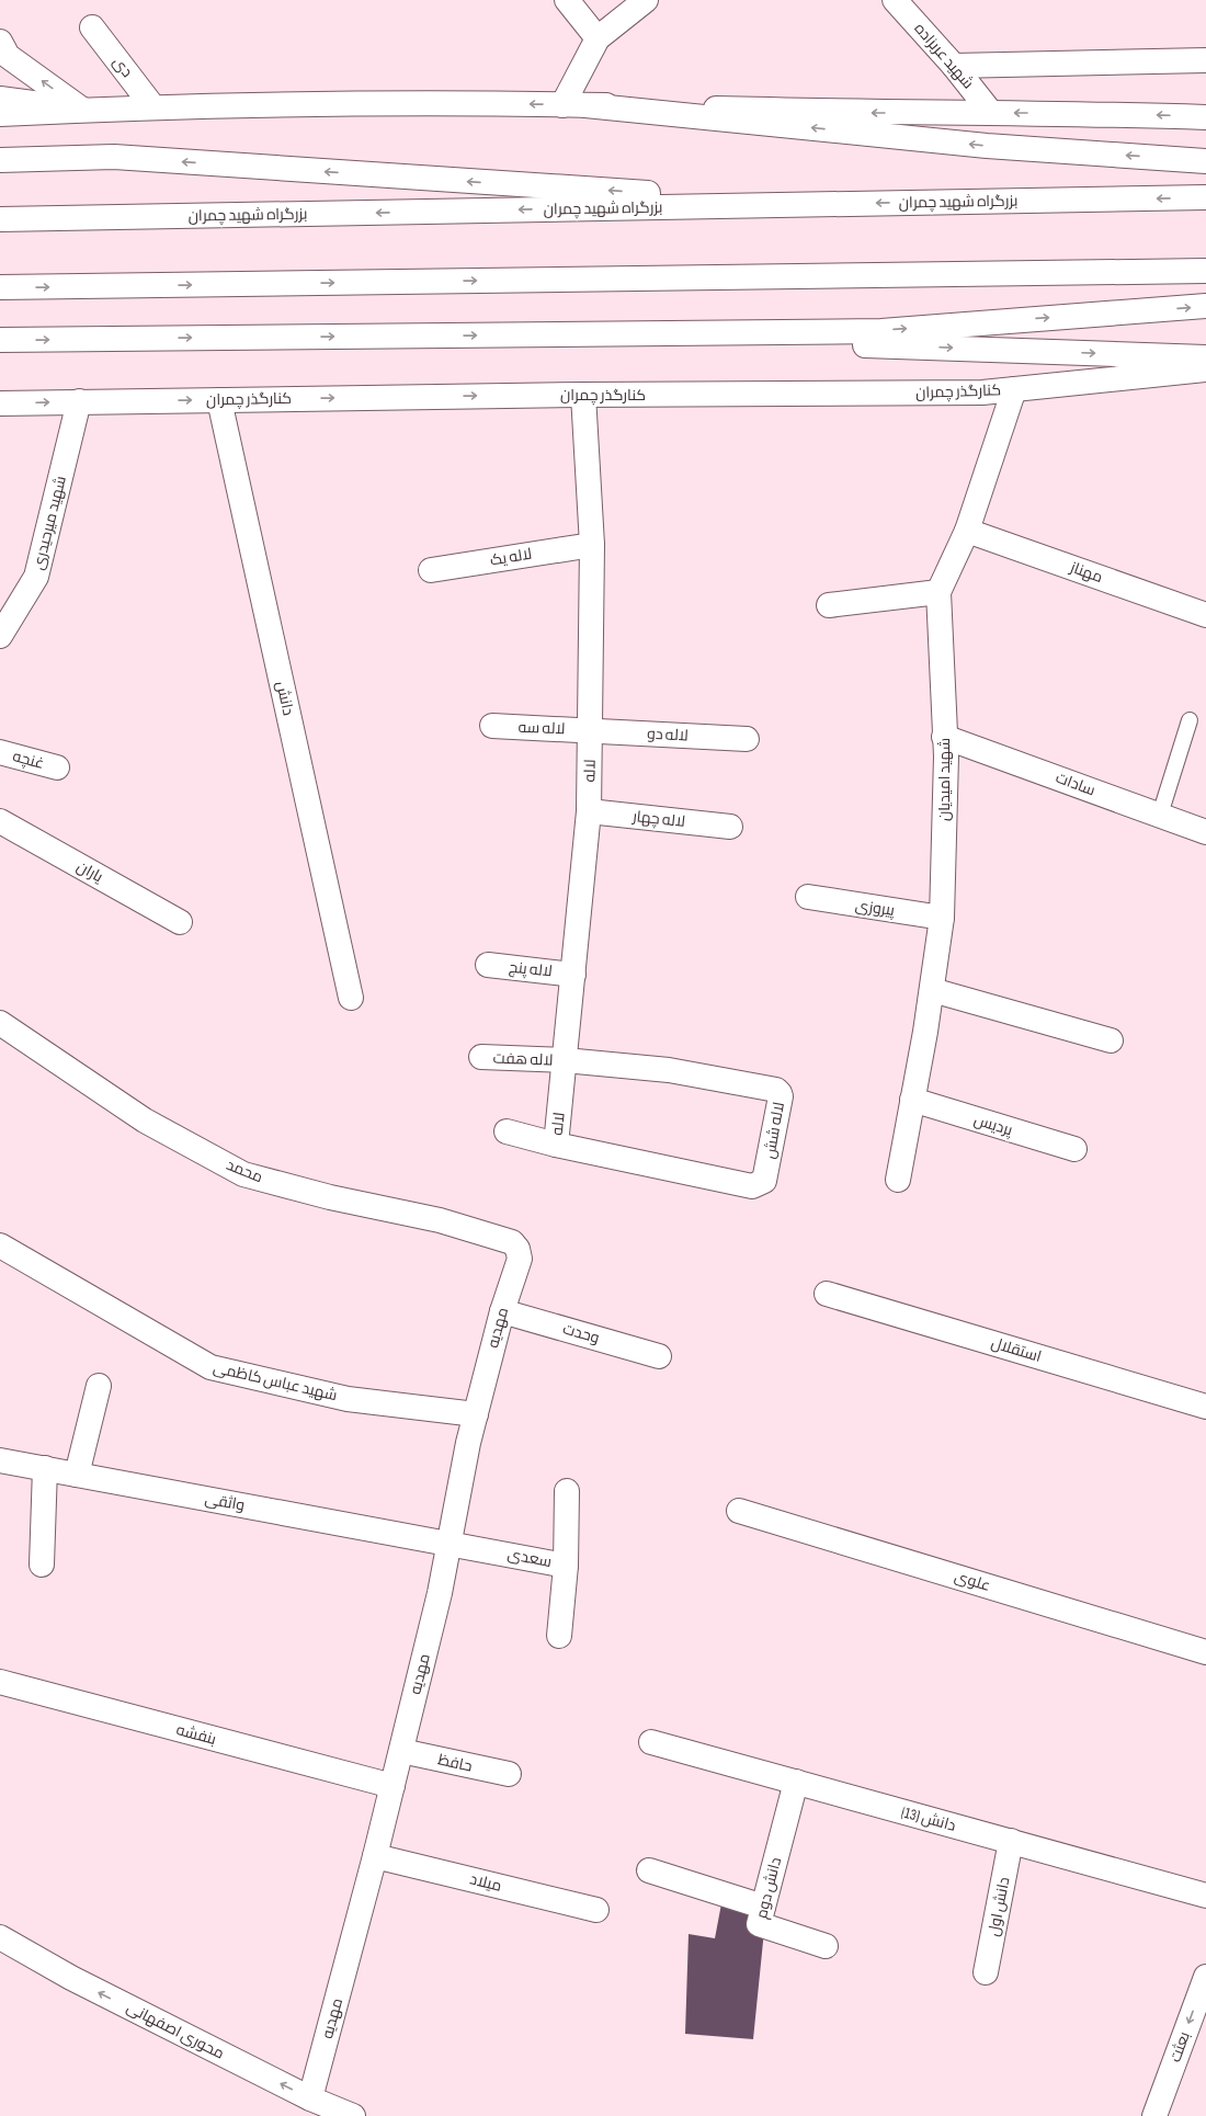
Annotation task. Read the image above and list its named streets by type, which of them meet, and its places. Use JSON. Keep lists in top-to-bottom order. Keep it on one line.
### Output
{"streets":{"main road":["شهید عربزاده","دی","بزرگراه شهید چمران","کنارگذر چمران","شهید میرحیدری","لاله یک","مهناز","دانش","لاله سه","لاله دو","غنچه","لاله","شهید امیدیان","سادات","لاله چهار","یاران","پیروزی","لاله پنج","لاله هفت","پردیس","لاله شش","محمد","مهدیه","وحدت","استقلال","شهید عباس کاظمی","واثقی","سعدی","علوی","بنفشه","حافظ","دانش (13)","میلاد","دانش دوم","دانش اول","محوری اصفهانی","بعثت"]},"crossings":[["کنارگذر چمران","شهید میرحیدری"],["کنارگذر چمران","دانش"],["کنارگذر چمران","لاله"],["کنارگذر چمران","شهید امیدیان"],["لاله یک","لاله"],["مهناز","شهید امیدیان"],["لاله سه","لاله دو"],["لاله سه","لاله"],["لاله دو","لاله"],["لاله","لاله چهار"],["لاله","لاله پنج"],["لاله","لاله هفت"],["لاله","لاله شش"],["شهید امیدیان","سادات"],["شهید امیدیان","پیروزی"],["شهید امیدیان","پردیس"],["لاله هفت","لاله شش"],["محمد","مهدیه"],["مهدیه","وحدت"],["مهدیه","شهید عباس کاظمی"],["مهدیه","واثقی"],["مهدیه","سعدی"],["مهدیه","بنفشه"],["مهدیه","حافظ"],["مهدیه","میلاد"],["مهدیه","محوری اصفهانی"],["واثقی","سعدی"],["دانش (13)","دانش دوم"],["دانش (13)","دانش اول"]],"one_way":["محوری اصفهانی","بعثت"]}
